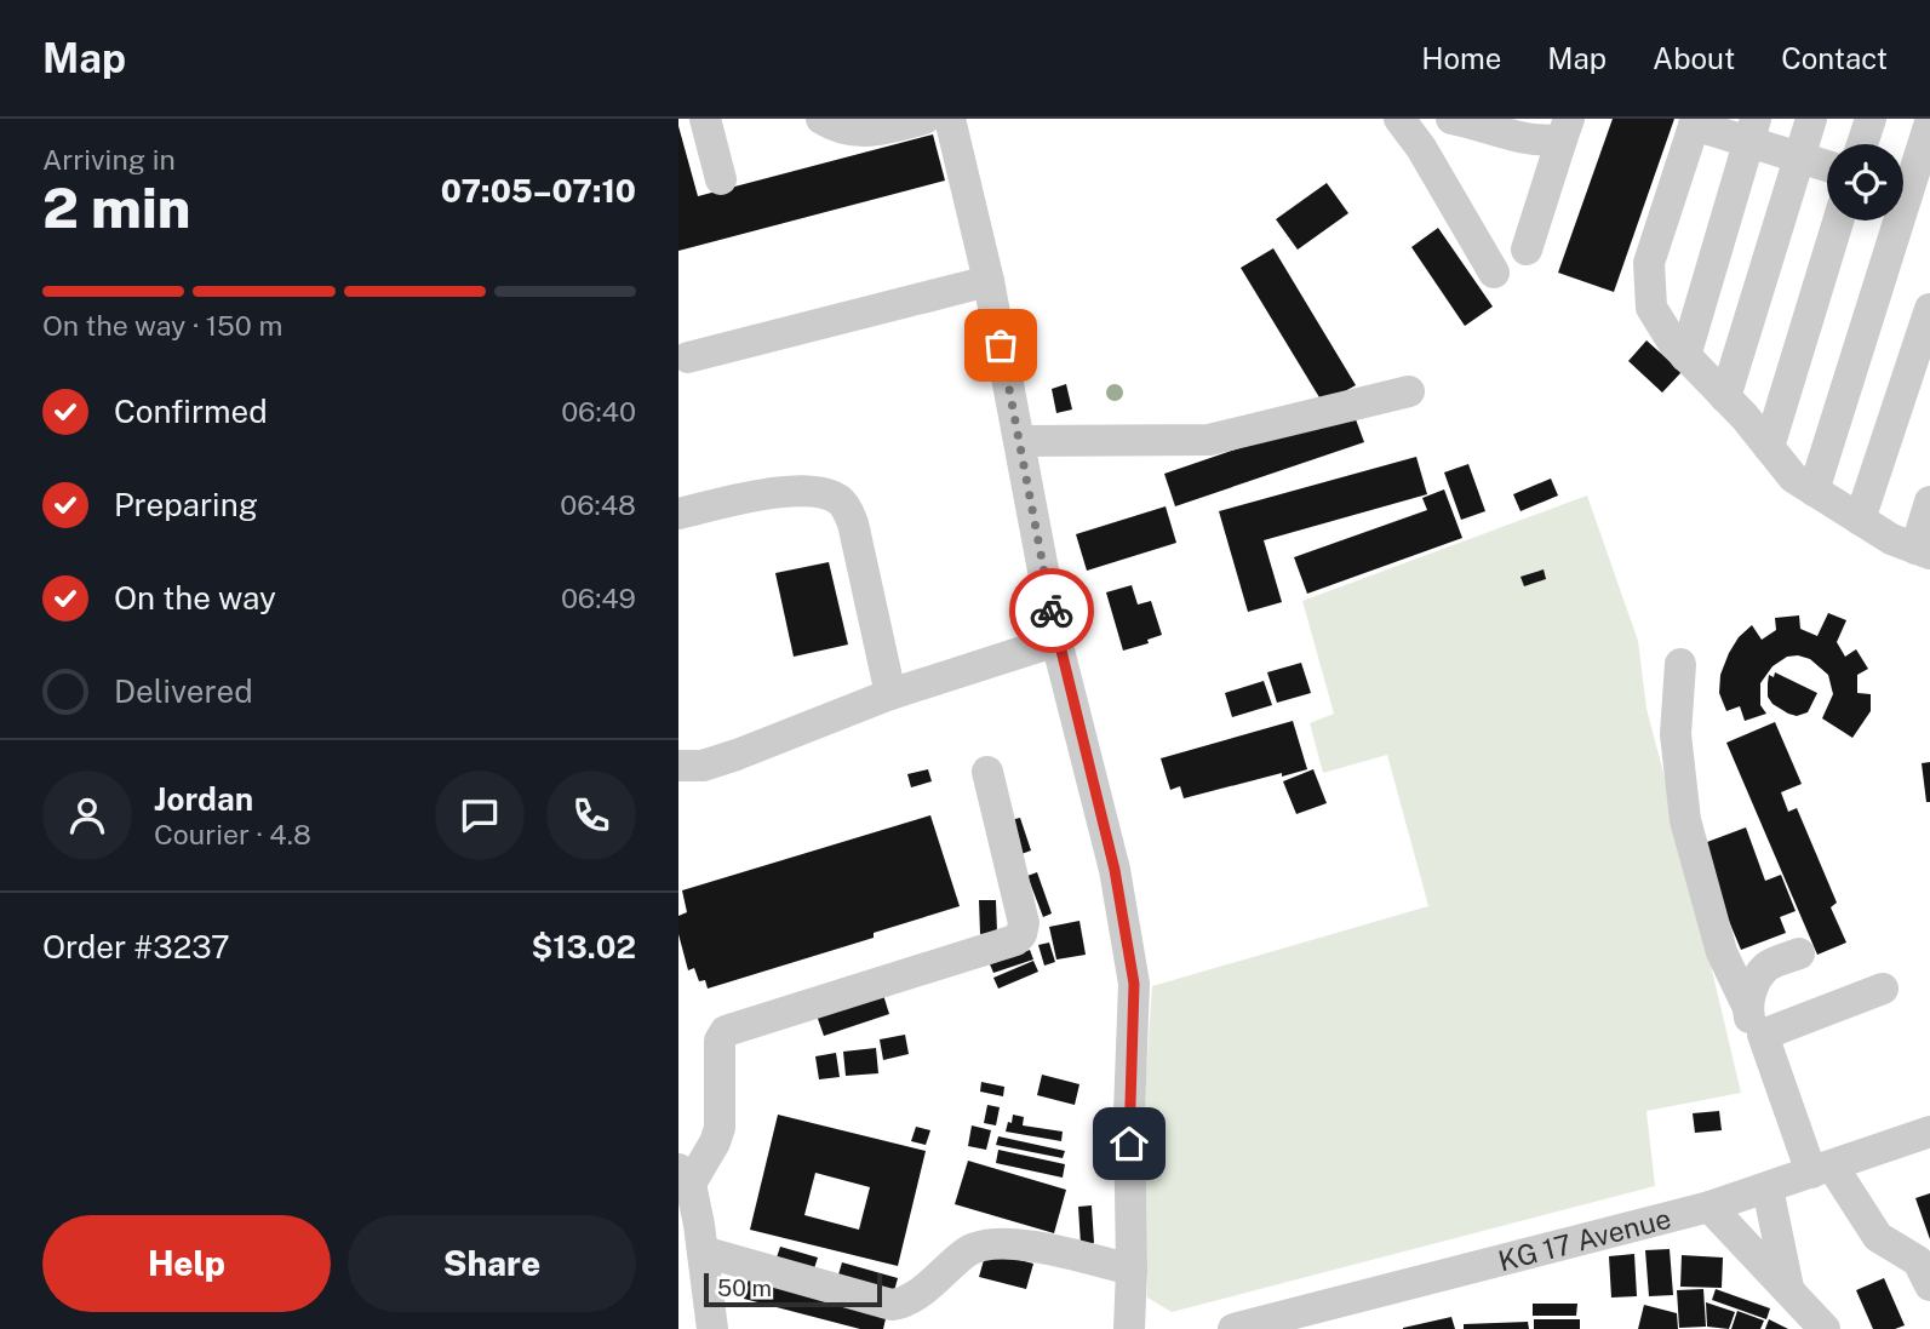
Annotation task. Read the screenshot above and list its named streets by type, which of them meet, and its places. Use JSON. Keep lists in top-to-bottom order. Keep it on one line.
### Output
{"streets":{"street":["KG 17 Avenue"]},"scale_bar":"50 m","page":{"header":"Map","nav":["Home","Map","About","Contact"],"heading":["2 min","Arriving in","07:05–07:10"],"panel":["Jordan","Courier · 4.8","Order #3237","$13.02"],"bar":"On the way · 150 m","list":[["Confirmed","06:40"],["Preparing","06:48"],["On the way","06:49"],"Delivered"],"buttons":["Help","Share"],"scale":"50 m"}}
